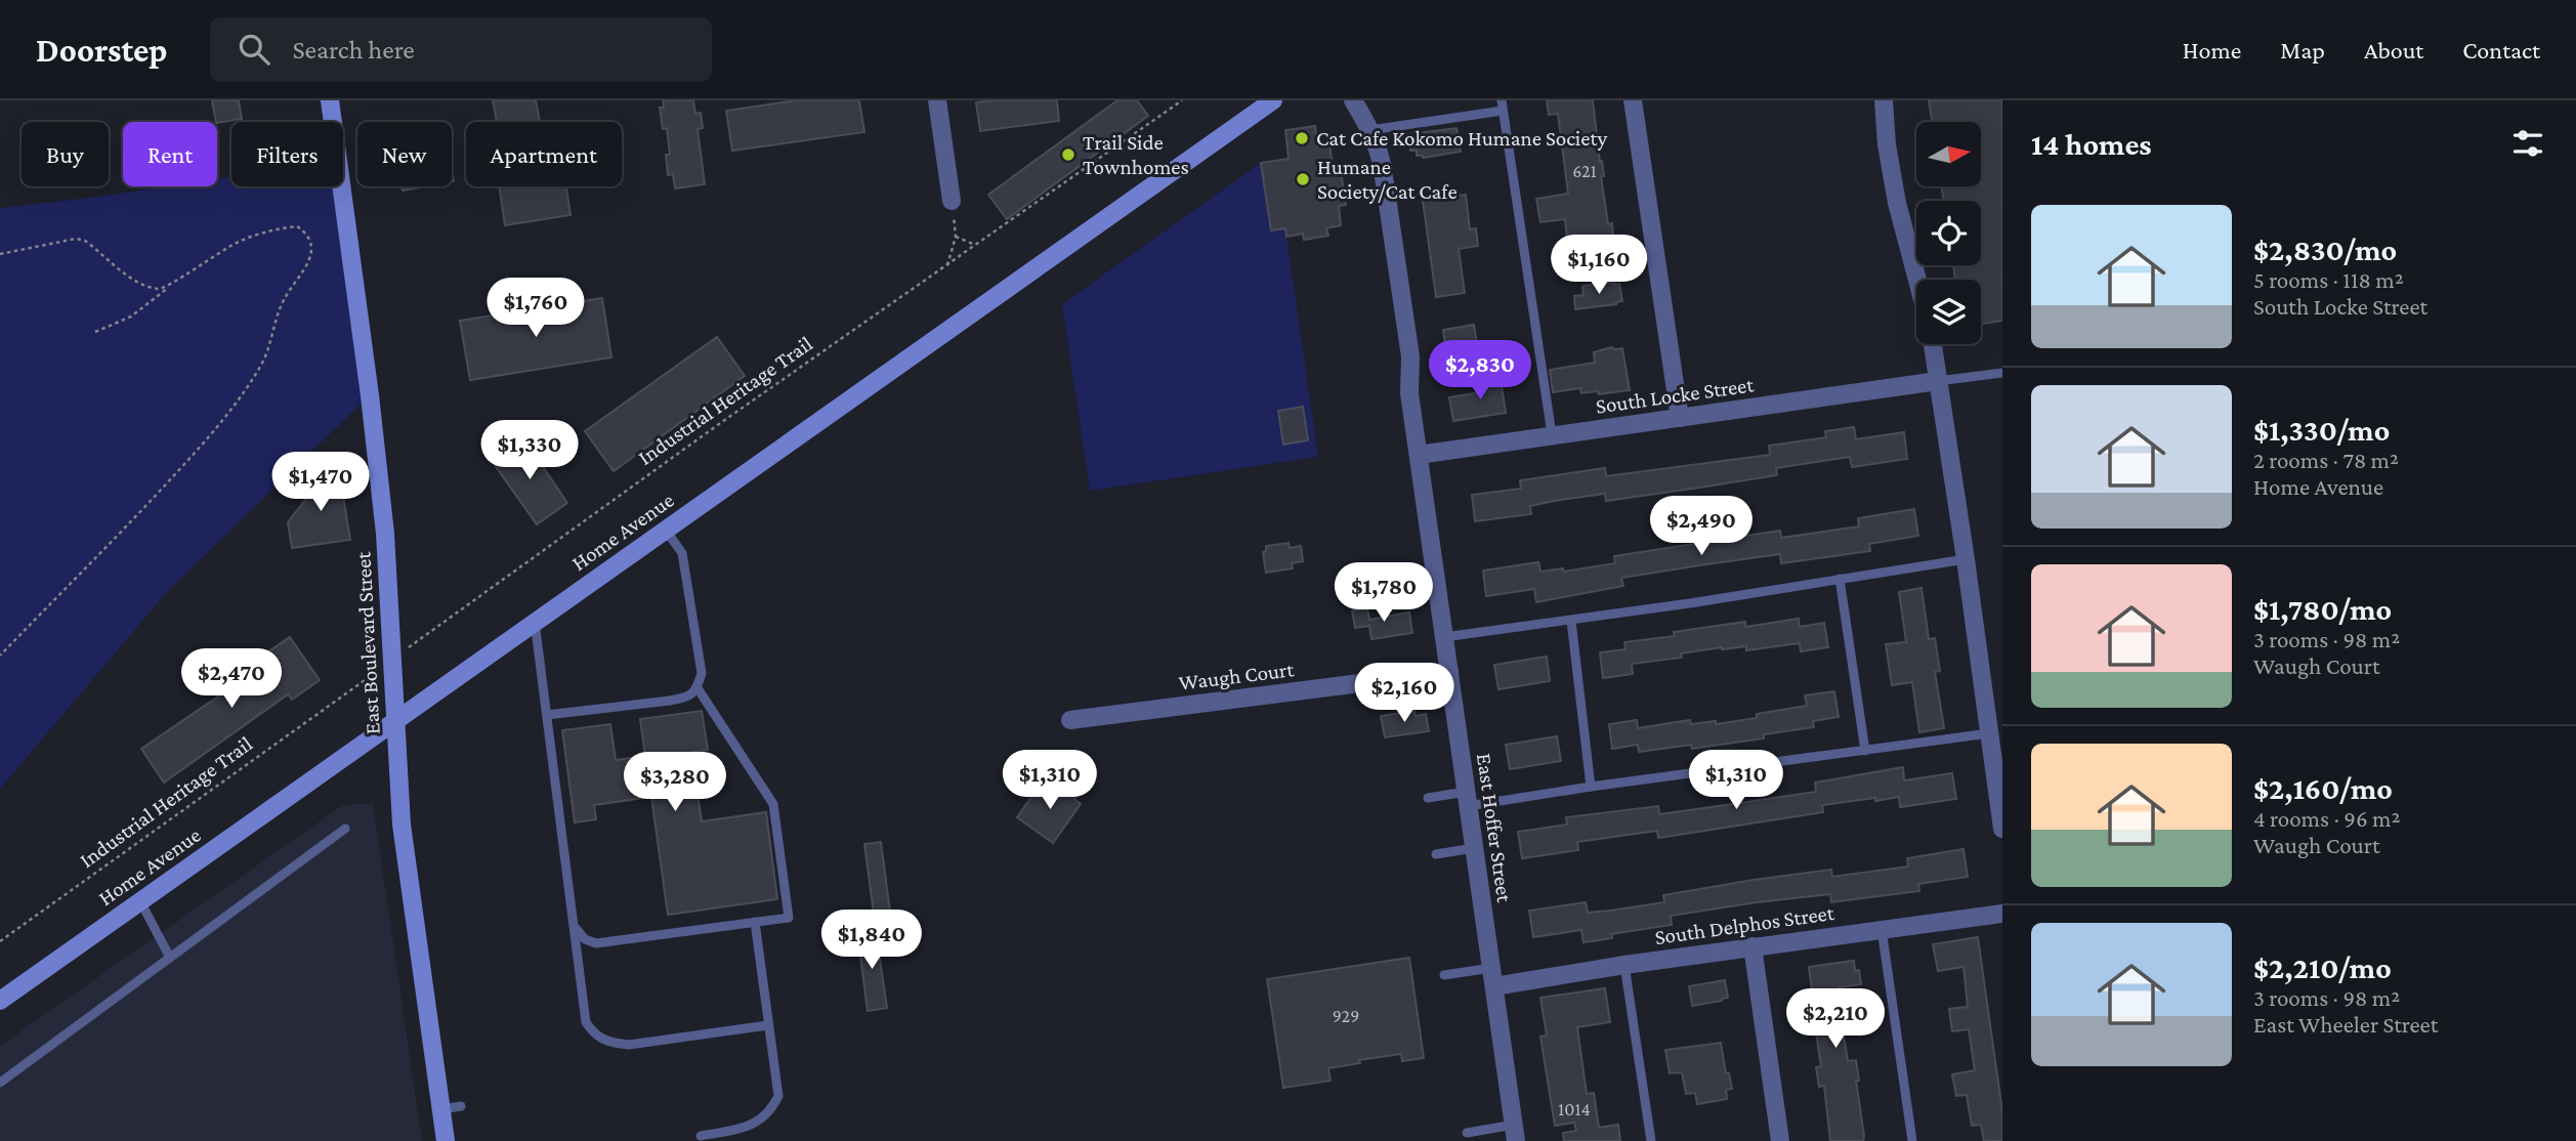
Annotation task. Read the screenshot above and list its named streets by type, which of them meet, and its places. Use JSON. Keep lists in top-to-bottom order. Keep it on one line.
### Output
{"streets":{"main road":["Home Avenue","East Boulevard Street"],"street":["South Locke Street","Waugh Court","East Hoffer Street","South Delphos Street"],"path":["Industrial Heritage Trail"]},"crossings":[["South Locke Street","East Hoffer Street"],["Industrial Heritage Trail","East Boulevard Street"],["Home Avenue","East Boulevard Street"],["Waugh Court","East Hoffer Street"],["East Hoffer Street","South Delphos Street"]],"places":["Cat Cafe Kokomo Humane Society","Trail Side Townhomes","Humane Society/Cat Cafe"],"house_numbers":["621","929","1014"],"north":"right","page":{"header":"Doorstep","search":"Search here","nav":["Home","Map","About","Contact"],"heading":"14 homes","chip":["Buy","Rent","Filters","New","Apartment"],"list":[{"name":"$2,830/mo","note":"5 rooms · 118 m² · South Locke Street"},{"name":"$1,330/mo","note":"2 rooms · 78 m² · Home Avenue"},{"name":"$1,780/mo","note":"3 rooms · 98 m² · Waugh Court"},{"name":"$2,160/mo","note":"4 rooms · 96 m² · Waugh Court"},{"name":"$2,210/mo","note":"3 rooms · 98 m² · East Wheeler Street"}],"price":["$1,160","$1,760","$2,830","$1,330","$1,470","$2,490","$1,780","$2,470","$2,160","$1,310","$1,310","$3,280","$1,840","$2,210"]}}
